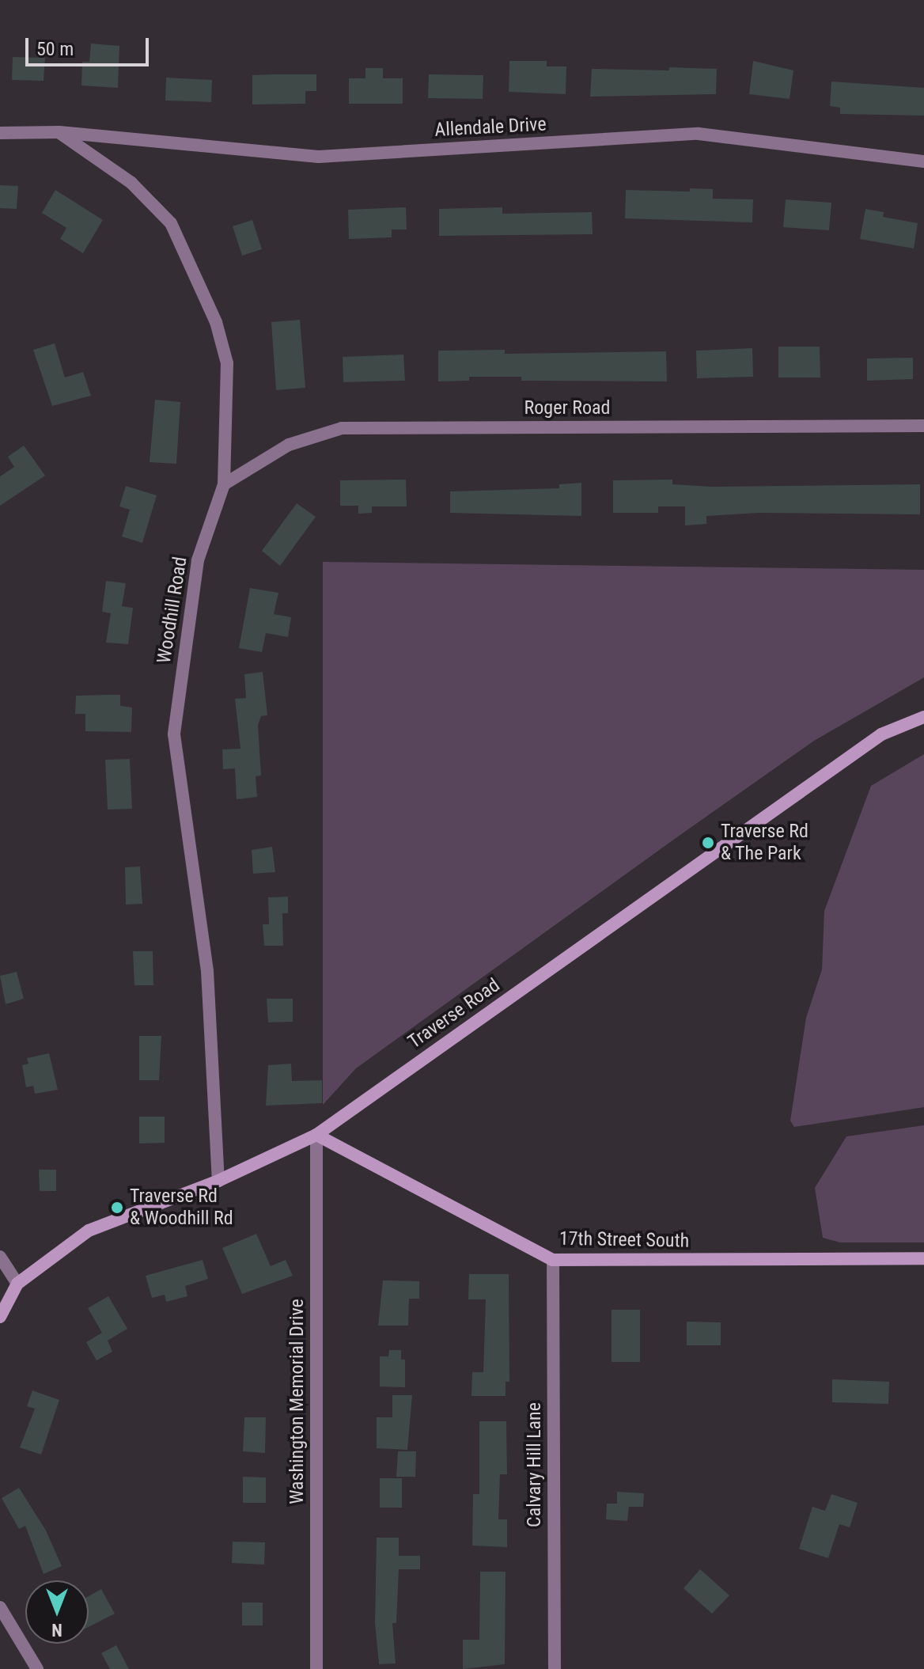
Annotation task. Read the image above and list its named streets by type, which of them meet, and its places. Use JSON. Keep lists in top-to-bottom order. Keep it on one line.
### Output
{"streets":{"street":["Allendale Drive","Roger Road","Woodhill Road","Traverse Road","17th Street South","Washington Memorial Drive","Calvary Hill Lane"]},"crossings":[["Allendale Drive","Woodhill Road"],["Roger Road","Woodhill Road"],["Woodhill Road","Traverse Road"],["Traverse Road","17th Street South"],["Traverse Road","Washington Memorial Drive"],["17th Street South","Washington Memorial Drive"],["17th Street South","Calvary Hill Lane"]],"places":["Traverse Rd & The Park","Traverse Rd & Woodhill Rd"],"scale_bar":"50 m","north":"bottom"}
